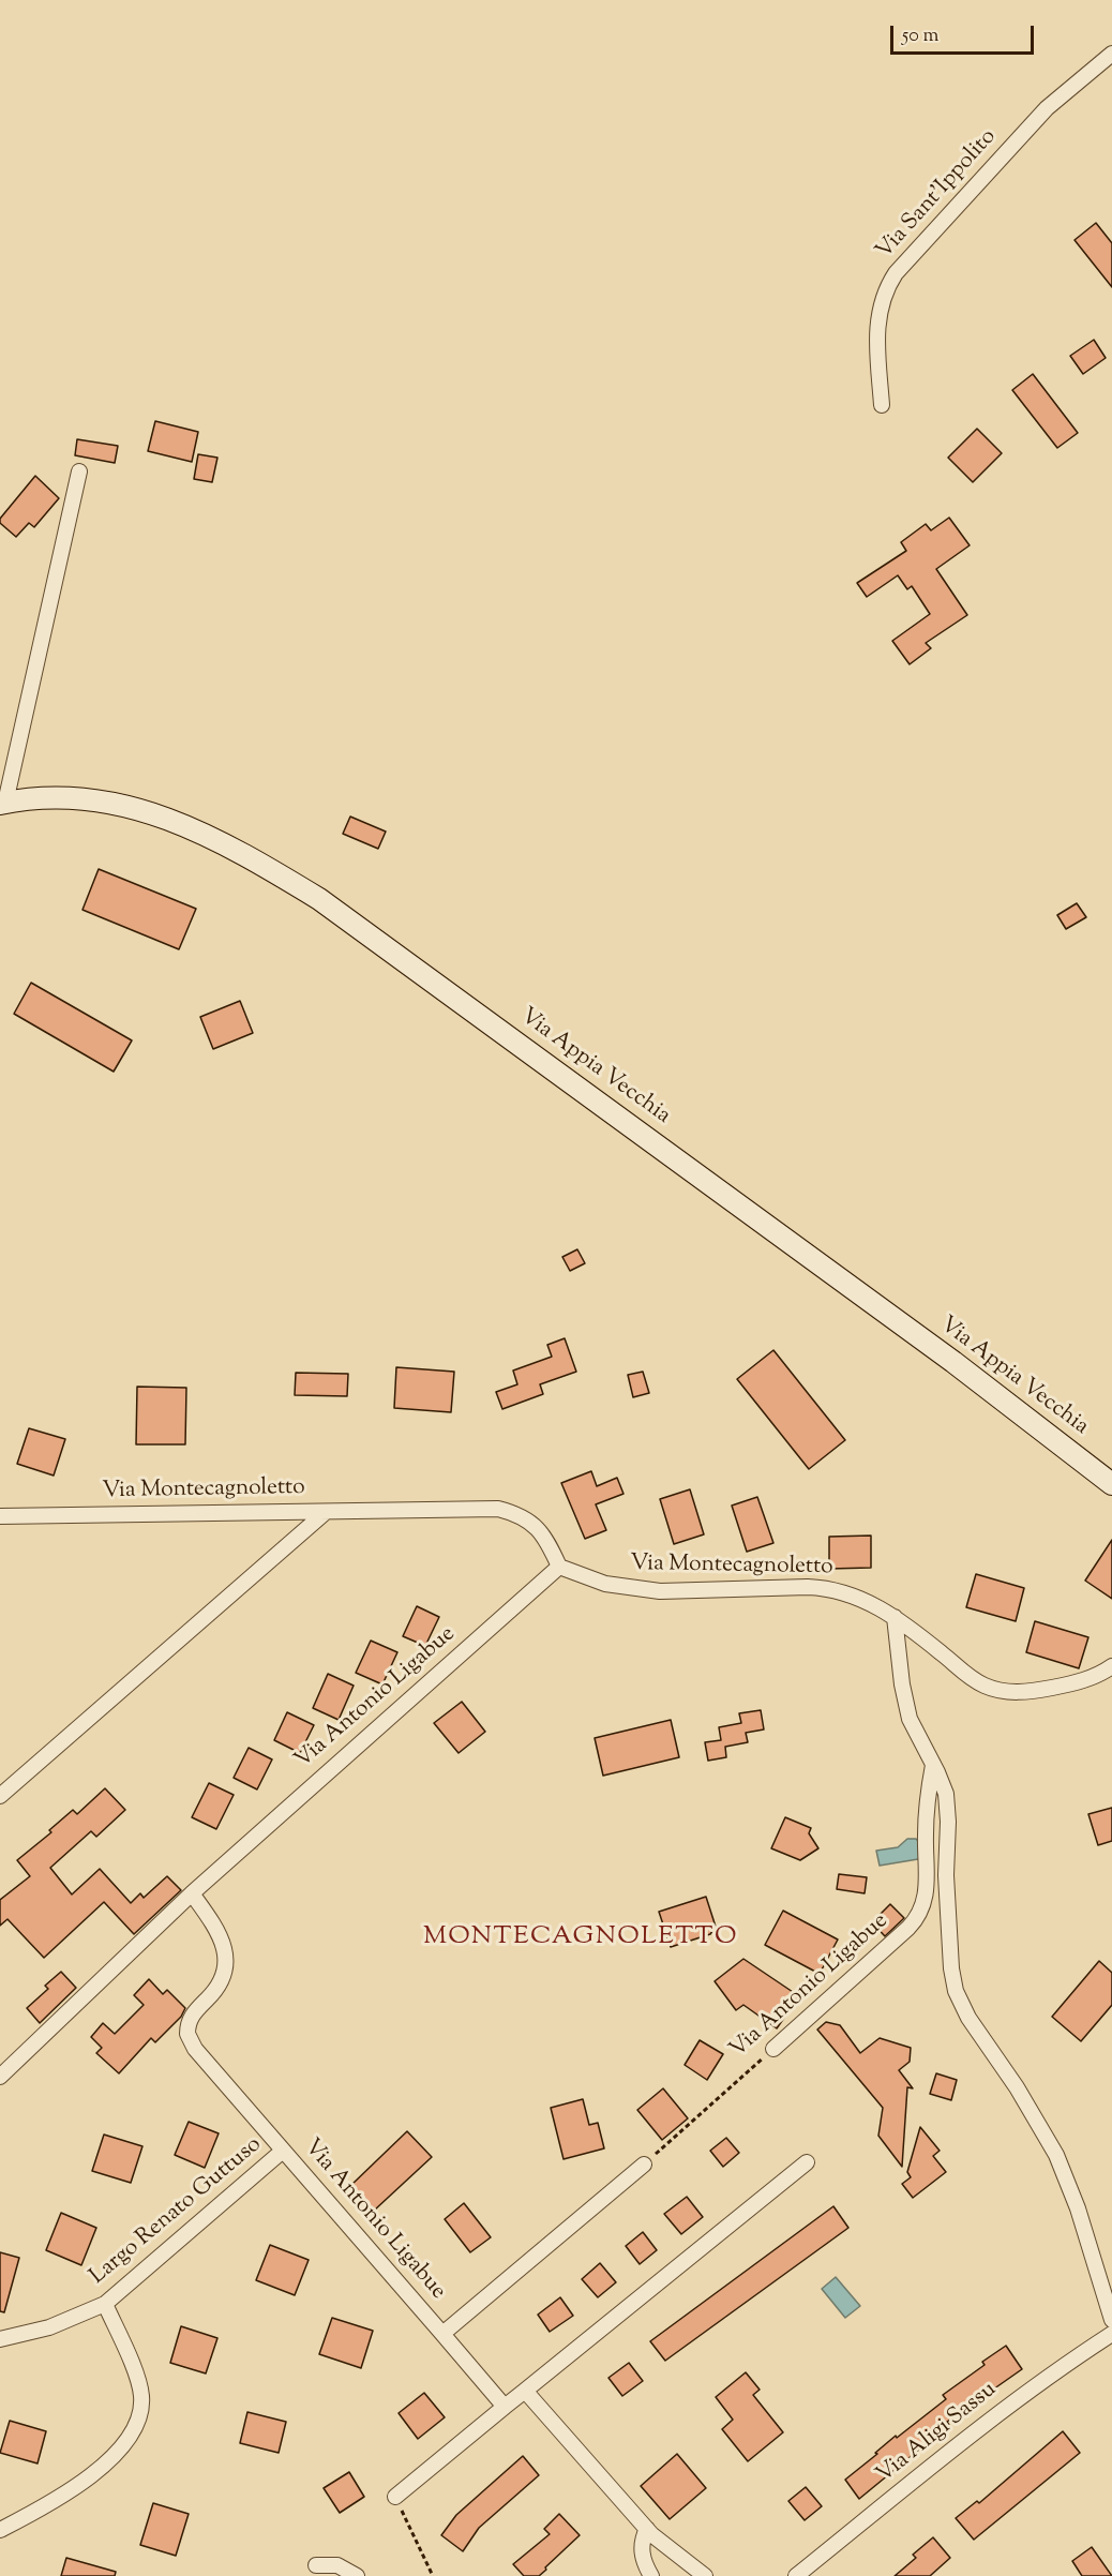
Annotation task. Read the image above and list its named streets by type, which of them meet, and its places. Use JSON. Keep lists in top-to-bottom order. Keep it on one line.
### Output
{"streets":{"main road":["Via Appia Vecchia"],"street":["Via Sant'Ippolito","Via Montecagnoletto","Via Antonio Ligabue","Largo Renato Guttuso","Via Aligi Sassu"]},"crossings":[["Via Montecagnoletto","Via Antonio Ligabue"],["Via Antonio Ligabue","Largo Renato Guttuso"]],"districts":["MONTECAGNOLETTO"],"scale_bar":"50 m"}
